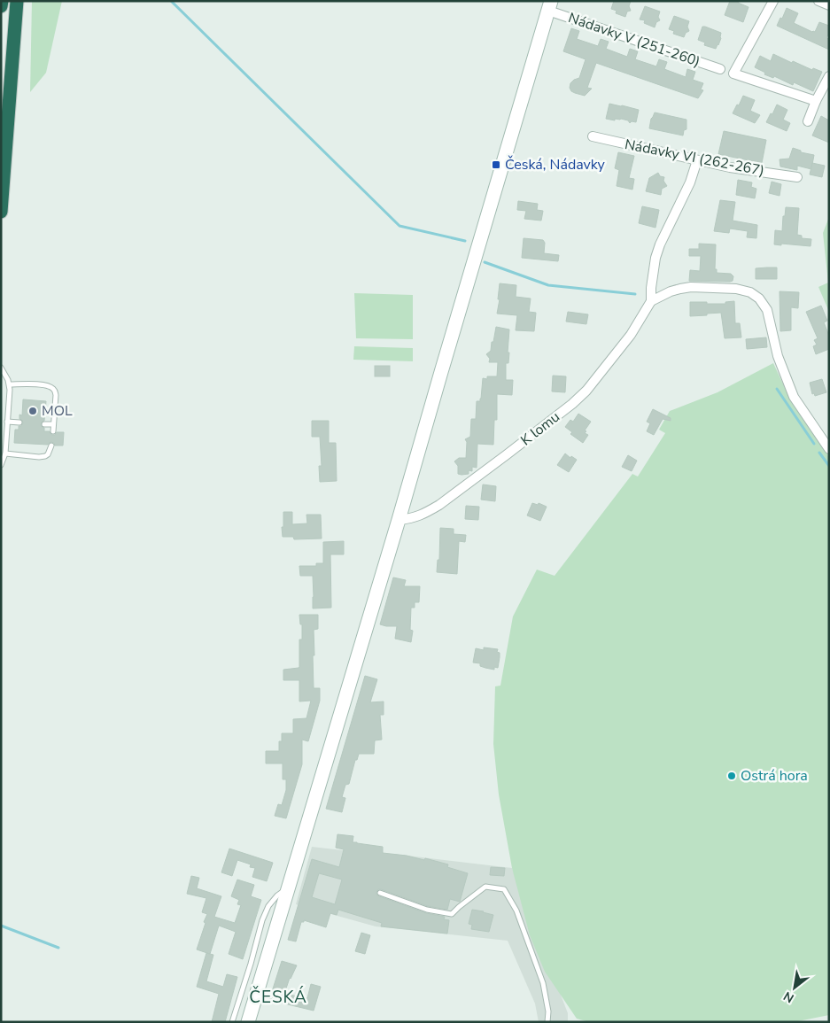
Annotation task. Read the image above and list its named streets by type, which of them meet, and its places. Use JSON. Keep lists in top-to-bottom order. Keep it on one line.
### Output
{"streets":{"street":["Nádavky V (251-260)","Nádavky VI (262-267)","K lomu"]},"crossings":[["Nádavky VI (262-267)","K lomu"]],"districts":["ČESKÁ"],"places":{"transit":["Česká, Nádavky"],"other":["MOL","Ostrá hora"]},"north":"bottom left"}
